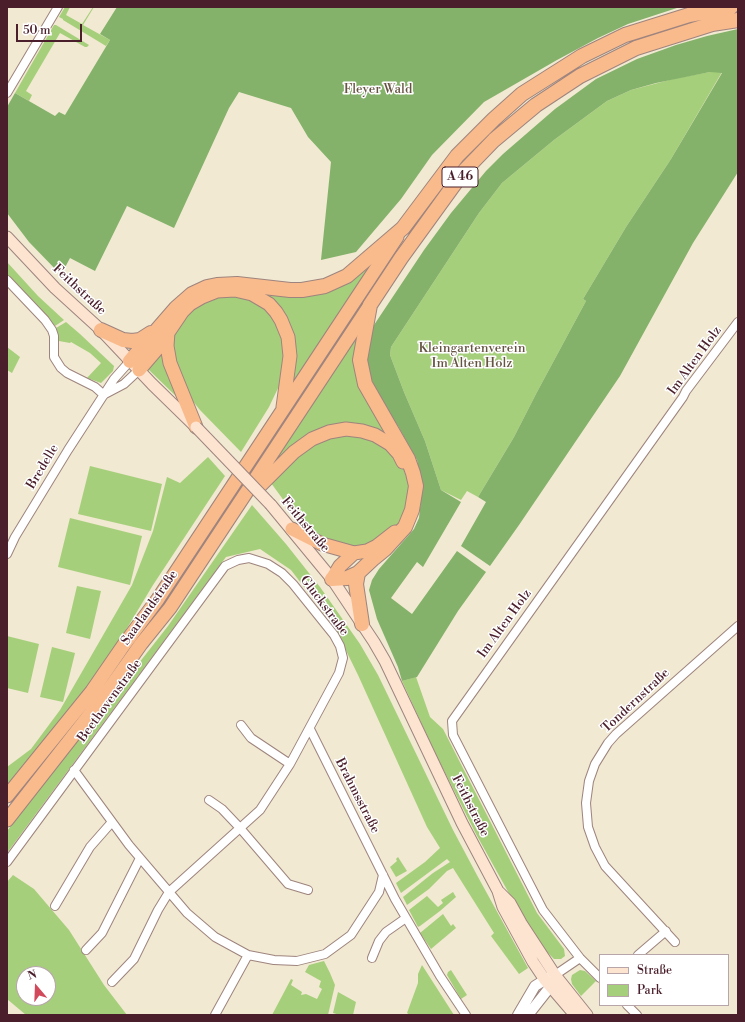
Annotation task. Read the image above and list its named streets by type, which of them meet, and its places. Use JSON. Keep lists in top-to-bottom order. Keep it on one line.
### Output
{"streets":{"highway":["A 46","Saarlandstraße"],"main road":["Feithstraße"],"street":["Im Alten Holz","Bredelle","Gluckstraße","Beethovenstraße","Tondernstraße","Brahmsstraße"]},"crossings":[["A 46","Saarlandstraße"],["Feithstraße","Bredelle"],["Gluckstraße","Beethovenstraße"],["Gluckstraße","Brahmsstraße"]],"parks":["Fleyer Wald","Kleingartenverein Im Alten Holz"],"legend":["Straße","Park"],"scale_bar":"50 m","north":"top"}
